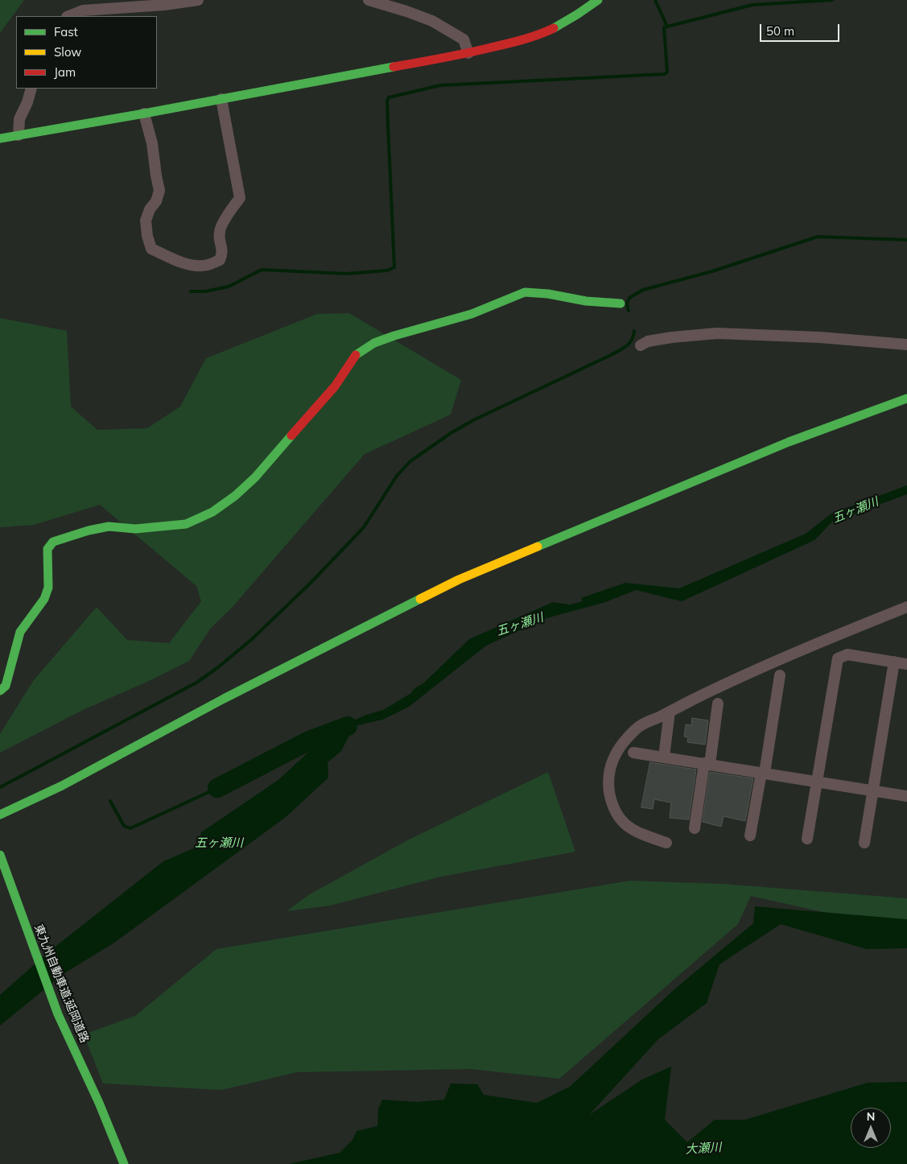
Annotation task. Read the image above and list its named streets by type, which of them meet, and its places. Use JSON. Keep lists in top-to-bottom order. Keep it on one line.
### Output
{"streets":{"main road":["東九州自動車道;延岡道路"]},"water":["五ヶ瀬川","大瀬川"],"legend":["Fast","Slow","Jam"],"scale_bar":"50 m","north":"top"}
